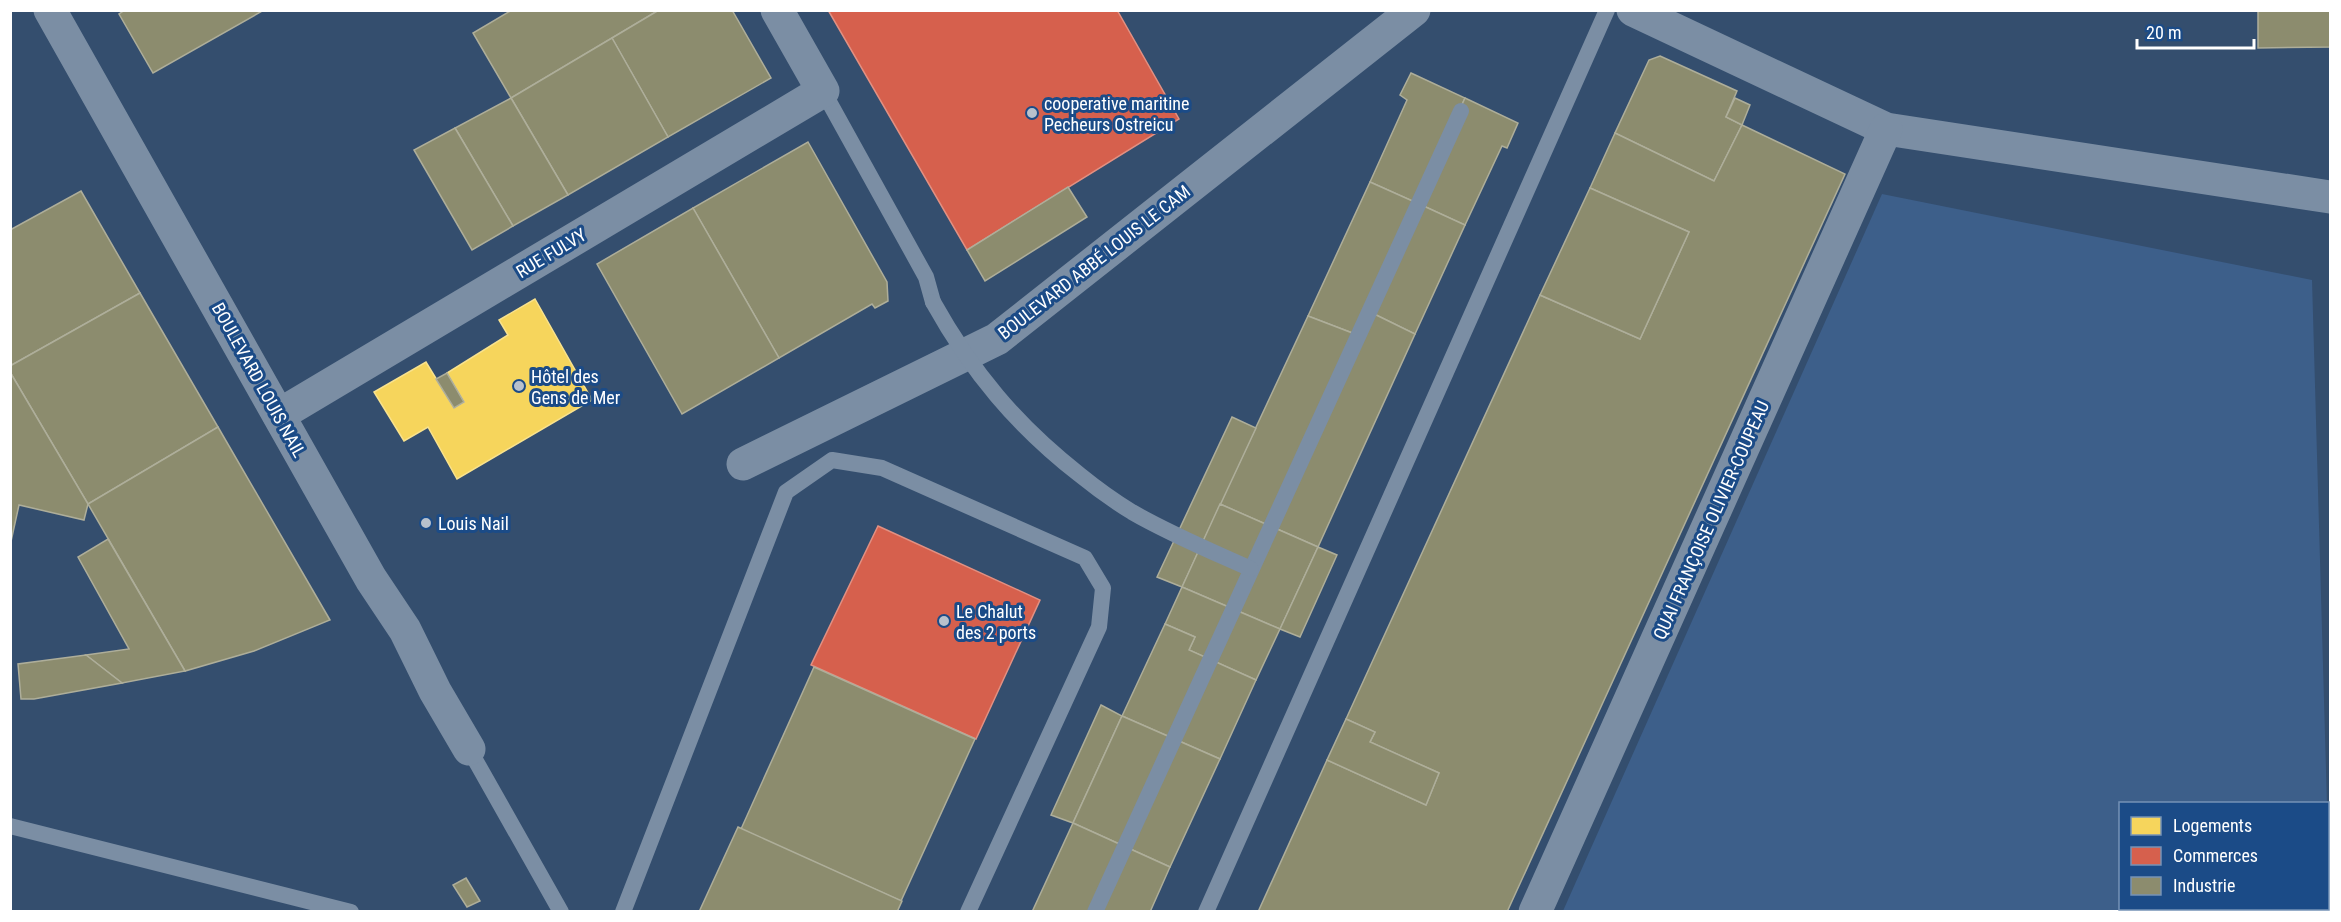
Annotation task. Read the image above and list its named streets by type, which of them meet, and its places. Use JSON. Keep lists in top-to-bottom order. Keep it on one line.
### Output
{"streets":{"street":["RUE FULVY","BOULEVARD ABBÉ LOUIS LE CAM","BOULEVARD LOUIS NAIL","QUAI FRANÇOISE OLIVIER-COUPEAU"]},"crossings":[["RUE FULVY","BOULEVARD LOUIS NAIL"]],"places":["cooperative maritine Pecheurs Ostreicu","Hôtel des Gens de Mer","Louis Nail","Le Chalut des 2 ports"],"legend":["Logements","Commerces","Industrie"],"scale_bar":"20 m"}
